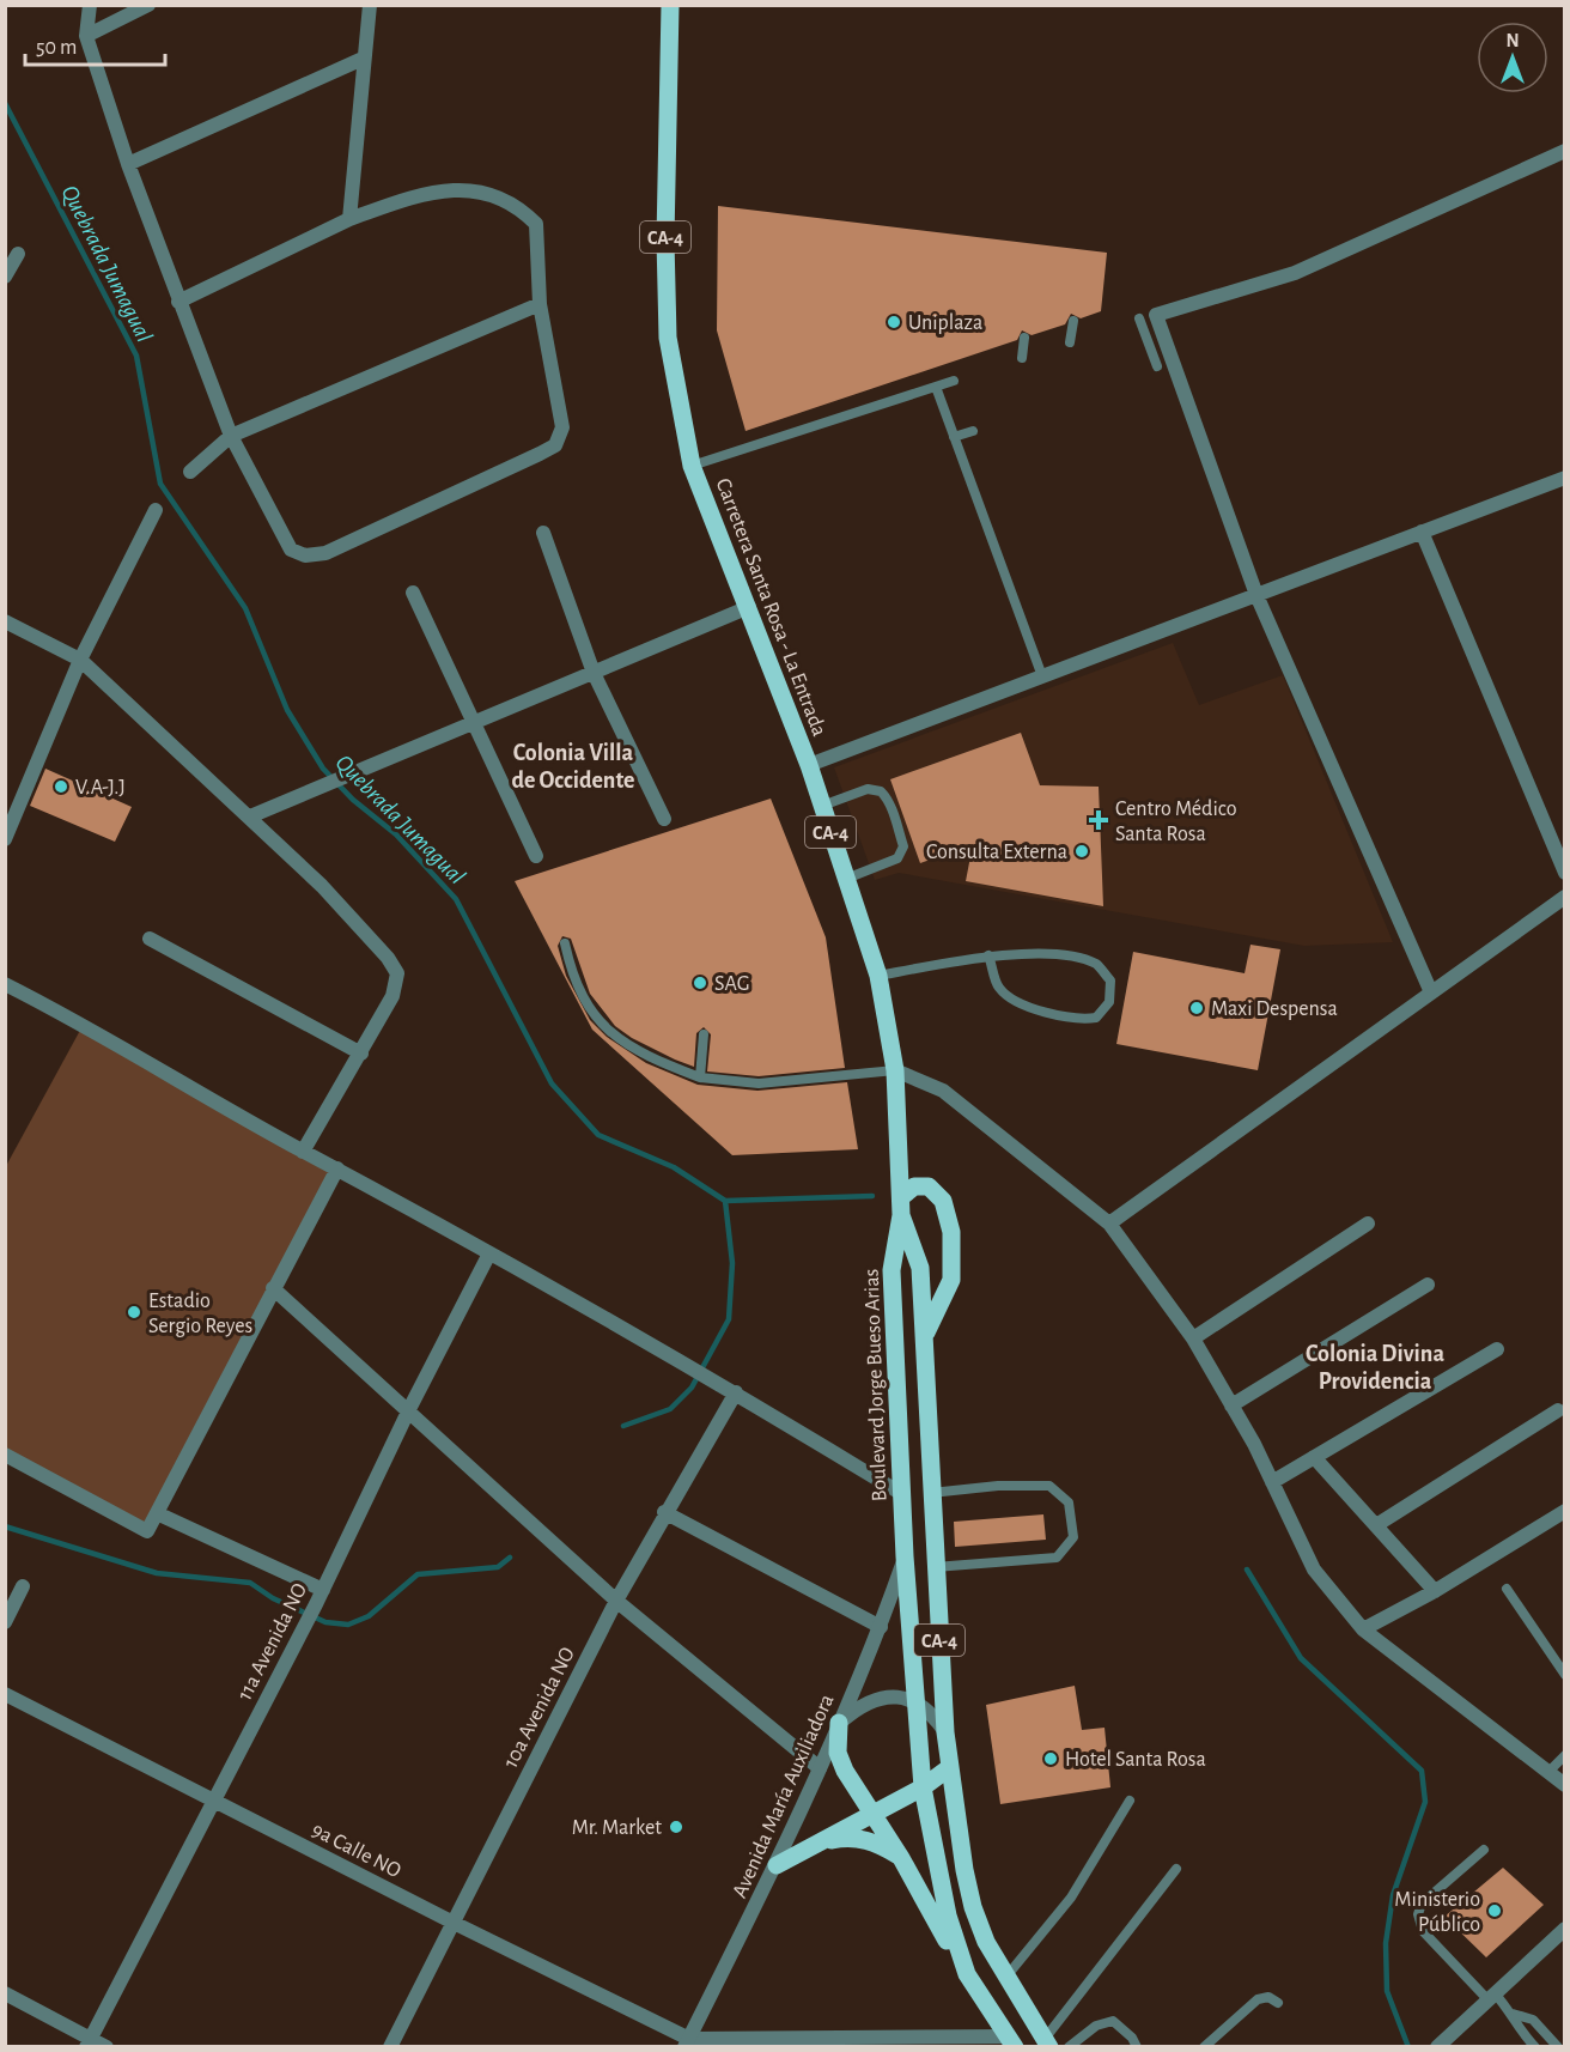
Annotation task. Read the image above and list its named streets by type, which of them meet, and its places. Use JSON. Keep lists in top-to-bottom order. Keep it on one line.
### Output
{"streets":{"main road":["CA-4","Carretera Santa Rosa - La Entrada","Boulevard Jorge Bueso Arias"],"street":["11a Avenida NO","10a Avenida NO","Avenida María Auxiliadora","9a Calle NO"]},"crossings":[["CA-4","Carretera Santa Rosa - La Entrada"],["CA-4","Boulevard Jorge Bueso Arias"],["Carretera Santa Rosa - La Entrada","Boulevard Jorge Bueso Arias"],["Boulevard Jorge Bueso Arias","Avenida María Auxiliadora"],["11a Avenida NO","9a Calle NO"],["10a Avenida NO","9a Calle NO"],["Avenida María Auxiliadora","9a Calle NO"]],"districts":["Colonia Villa de Occidente","Colonia Divina Providencia"],"water":["Quebrada Jumagual"],"places":{"other":["Uniplaza","V.A-J.J","Consulta Externa","SAG","Maxi Despensa","Estadio Sergio Reyes","Hotel Santa Rosa","Mr. Market","Ministerio Público"],"health":["Centro Médico Santa Rosa"]},"scale_bar":"50 m","north":"top"}
